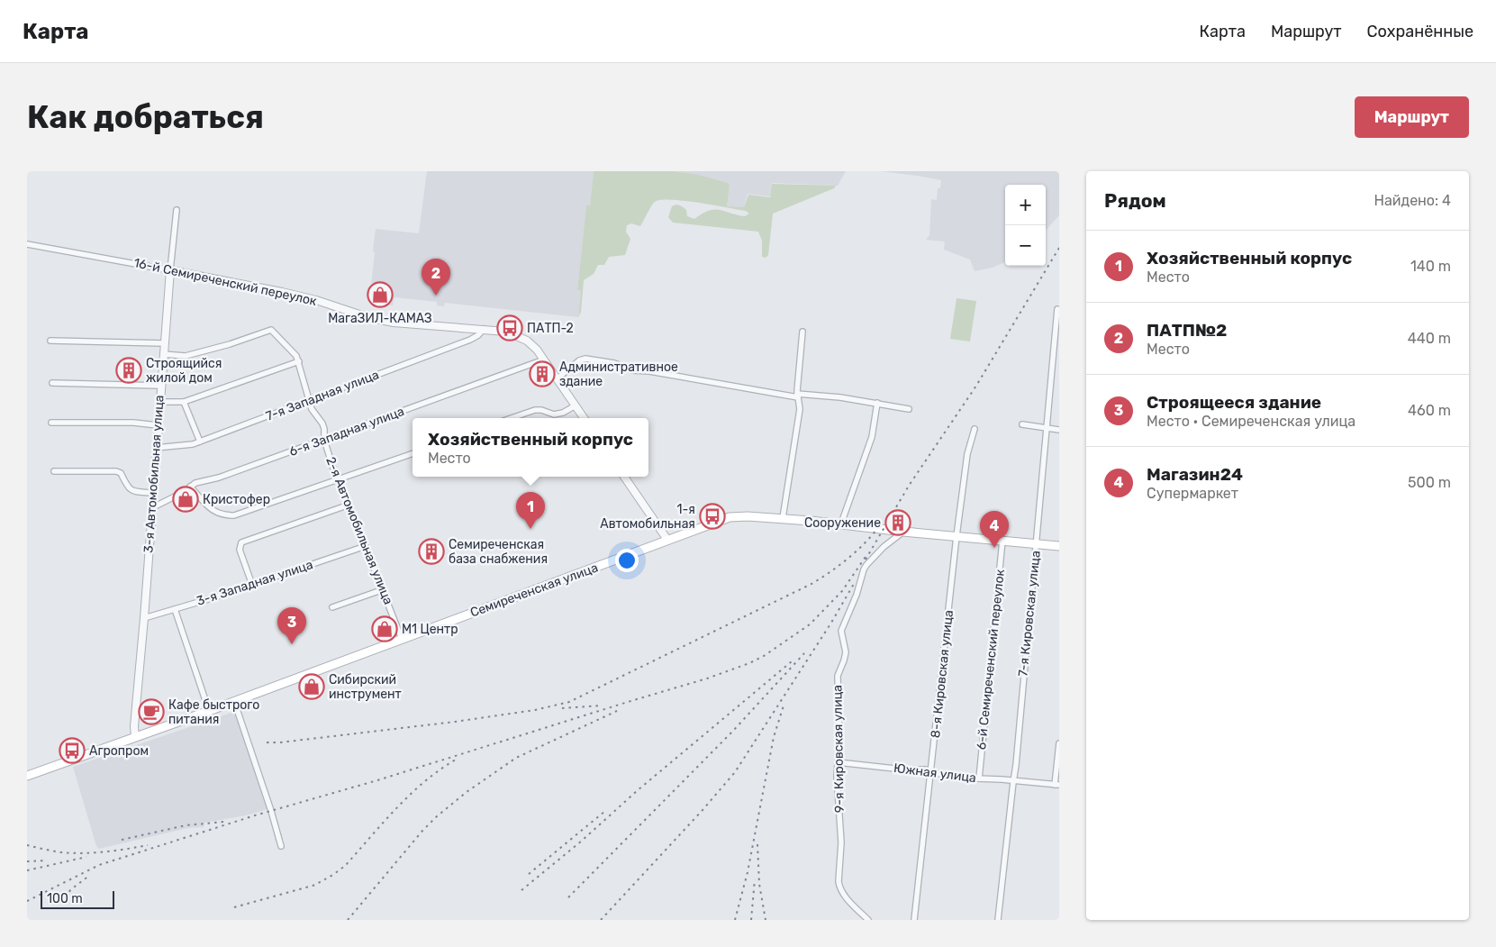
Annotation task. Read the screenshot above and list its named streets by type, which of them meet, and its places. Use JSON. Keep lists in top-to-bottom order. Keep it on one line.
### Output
{"streets":{"main road":["Семиреченская улица"],"street":["16-й Семиреченский переулок","7-я Западная улица","6-я Западная улица","3-я Автомобильная улица","2-я Автомобильная улица","3-я Западная улица","7-я Кировская улица","6-й Семиреченский переулок","8-я Кировская улица","9-я Кировская улица","Южная улица"]},"crossings":[["16-й Семиреченский переулок","7-я Западная улица"],["16-й Семиреченский переулок","6-я Западная улица"],["16-й Семиреченский переулок","3-я Автомобильная улица"],["7-я Западная улица","3-я Автомобильная улица"],["7-я Западная улица","2-я Автомобильная улица"],["6-я Западная улица","3-я Автомобильная улица"],["6-я Западная улица","2-я Автомобильная улица"],["3-я Автомобильная улица","2-я Автомобильная улица"],["3-я Автомобильная улица","3-я Западная улица"],["3-я Автомобильная улица","Семиреченская улица"],["2-я Автомобильная улица","3-я Западная улица"],["2-я Автомобильная улица","Семиреченская улица"],["Семиреченская улица","7-я Кировская улица"],["Семиреченская улица","6-й Семиреченский переулок"],["Семиреченская улица","8-я Кировская улица"],["Семиреченская улица","9-я Кировская улица"],["7-я Кировская улица","Южная улица"],["6-й Семиреченский переулок","Южная улица"],["8-я Кировская улица","Южная улица"],["9-я Кировская улица","Южная улица"]],"places":{"shop":["МагаЗИЛ-КАМАЗ","Кристофер","М1 Центр","Сибирский инструмент"],"bus stop":["ПАТП-2","1-я Автомобильная","Агропром"],"building":["Строящийся жилой дом","Административное здание","Сооружение","Семиреченская база снабжения"],"cafe":["Кафе быстрого питания"]},"scale_bar":"100 m","page":{"header":"Карта","nav":["Карта","Маршрут","Сохранённые"],"buttons":"Маршрут","title":"Как добраться","heading":["Рядом","Найдено: 4"],"map_buttons":["+","−"],"list":[{"mark":"1","name":"Хозяйственный корпус","note":"Место","value":"140 m"},{"mark":"2","name":"ПАТП№2","note":"Место","value":"440 m"},{"mark":"3","name":"Строящееся здание","note":"Место · Семиреченская улица","value":"460 m"},{"mark":"4","name":"Магазин24","note":"Супермаркет","value":"500 m"}],"pins":["2","1","4","3"],"popup":["Хозяйственный корпус","Место"],"scale":"100 m"}}
